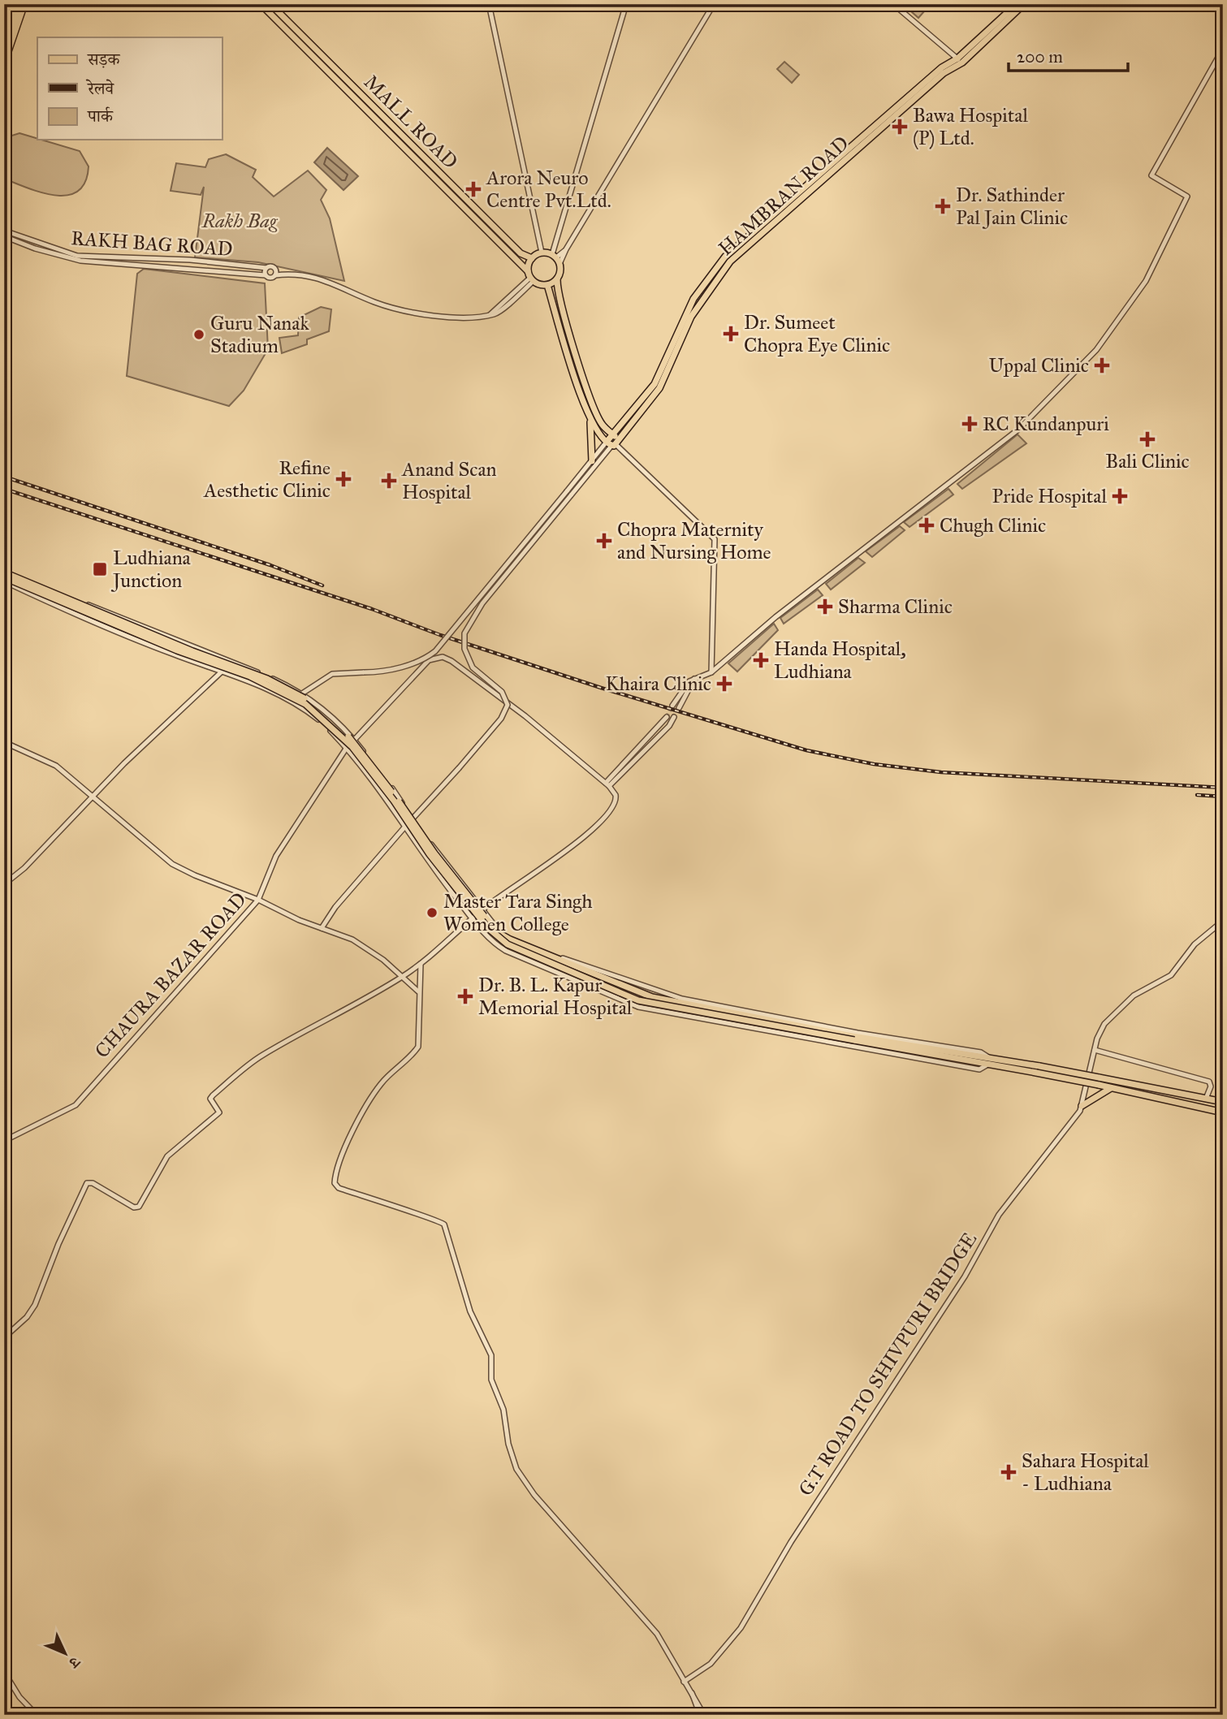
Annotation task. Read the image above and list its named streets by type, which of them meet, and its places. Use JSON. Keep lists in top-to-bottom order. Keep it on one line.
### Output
{"streets":{"main road":["MALL ROAD","HAMBRAN ROAD"],"street":["RAKH BAG ROAD","CHAURA BAZAR ROAD","G.T ROAD TO SHIVPURI BRIDGE"]},"parks":["Rakh Bag"],"places":{"health":["Bawa Hospital (P) Ltd.","Arora Neuro Centre Pvt.Ltd.","Dr. Sathinder Pal Jain Clinic","Dr. Sumeet Chopra Eye Clinic","Uppal Clinic","RC Kundanpuri","Bali Clinic","Refine Aesthetic Clinic","Anand Scan Hospital","Pride Hospital","Chugh Clinic","Chopra Maternity and Nursing Home","Sharma Clinic","Handa Hospital, Ludhiana","Khaira Clinic","Dr. B. L. Kapur Memorial Hospital","Sahara Hospital - Ludhiana"],"other":["Guru Nanak Stadium","Master Tara Singh Women College"],"transit":["Ludhiana Junction"]},"legend":["सड़क","रेलवे","पार्क"],"scale_bar":"200 m","north":"bottom right"}
